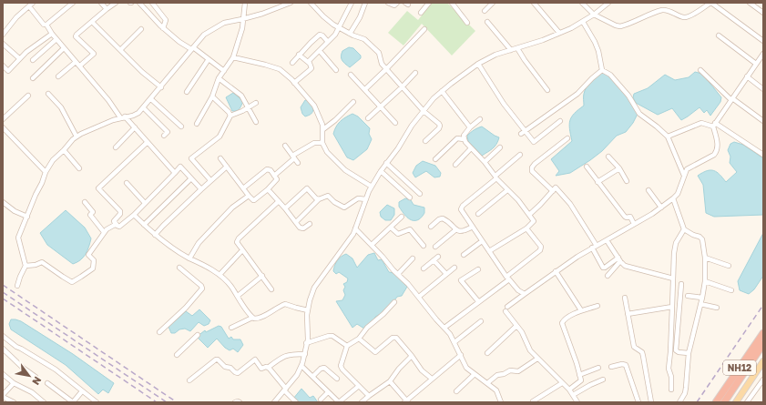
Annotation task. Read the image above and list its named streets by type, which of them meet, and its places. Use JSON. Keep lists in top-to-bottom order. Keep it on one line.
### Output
{"streets":{"highway":["NH12"]},"north":"bottom right"}
